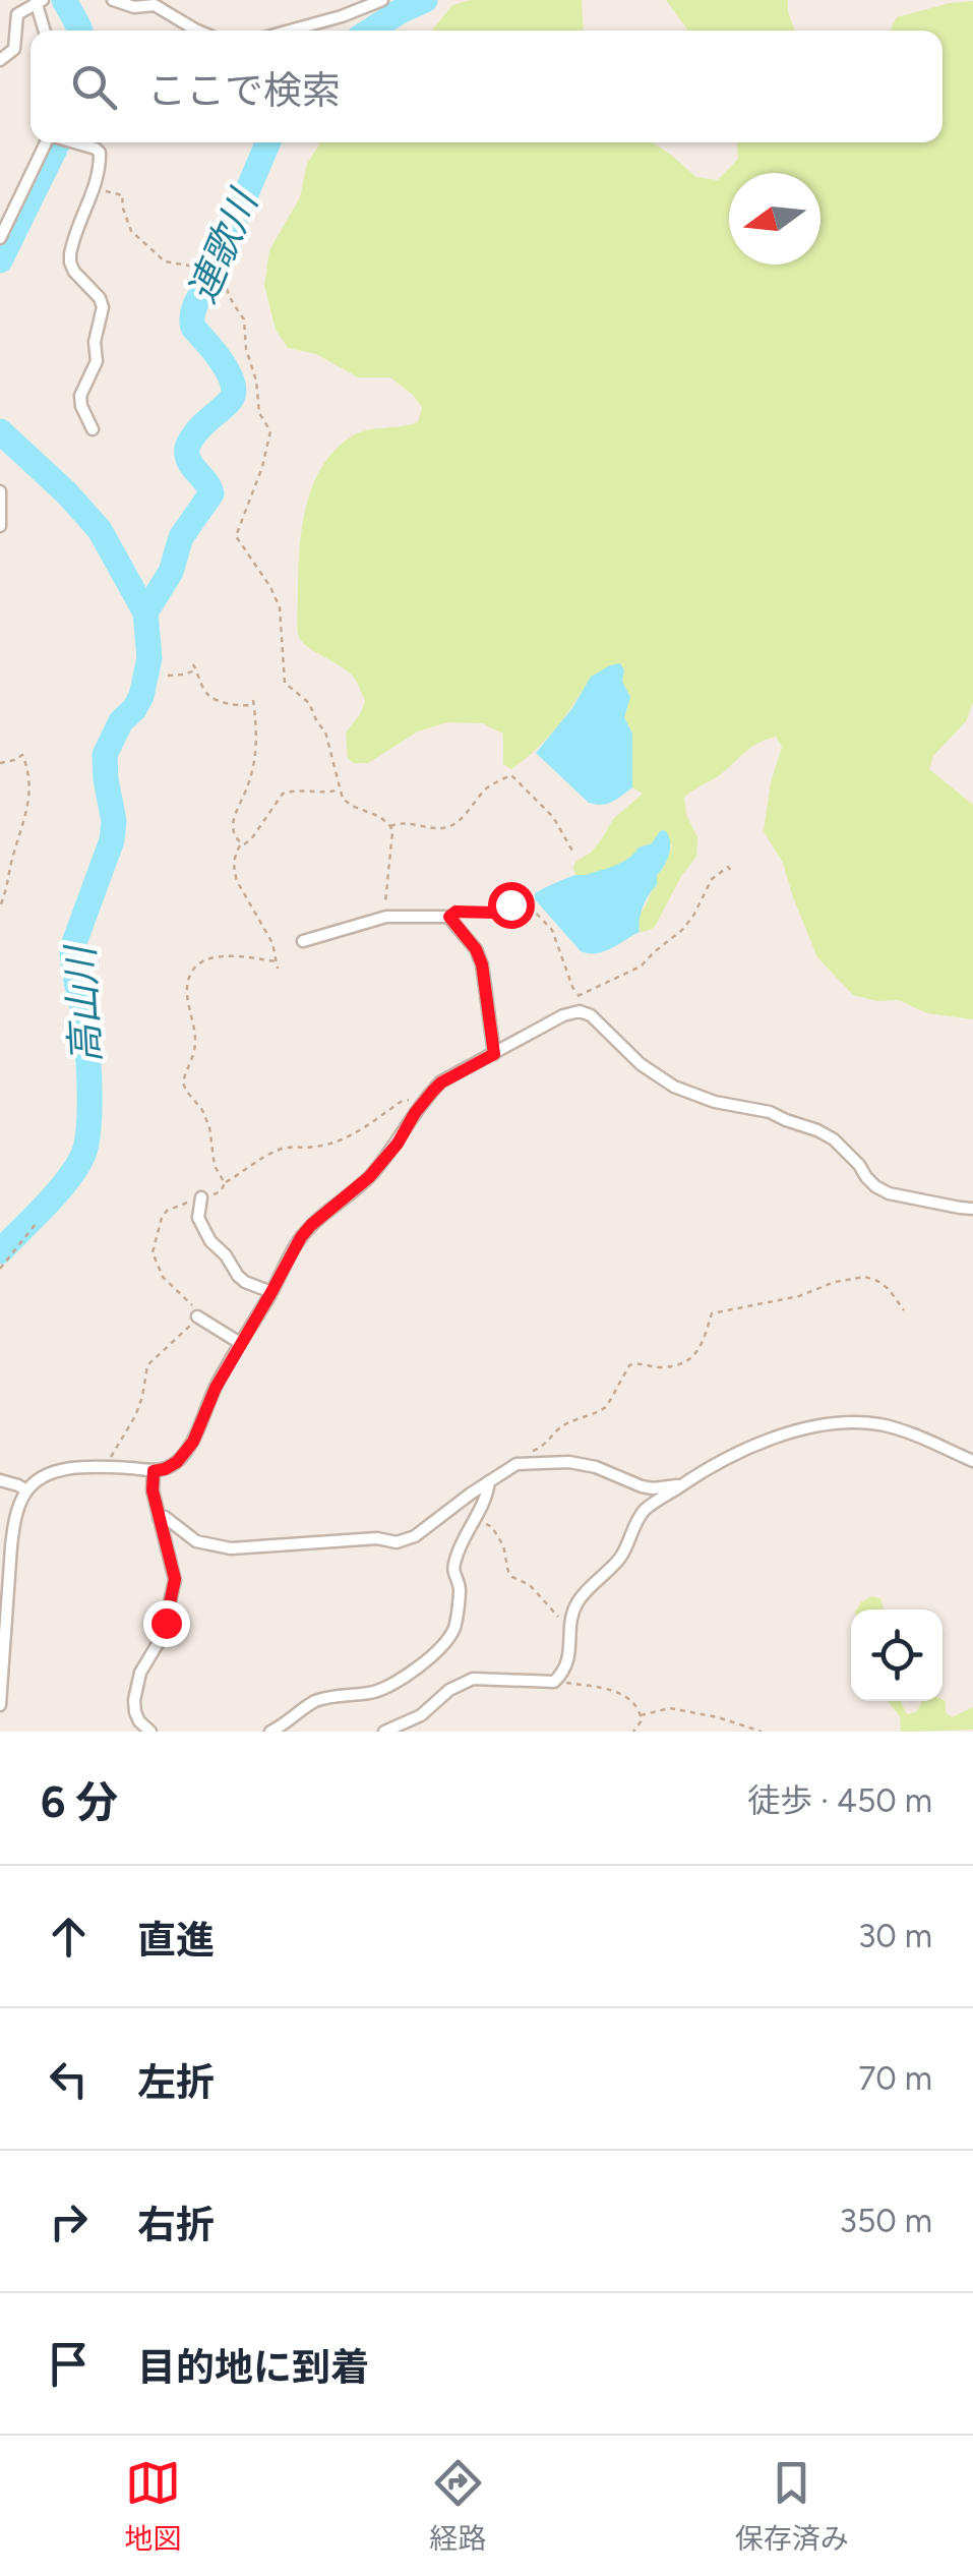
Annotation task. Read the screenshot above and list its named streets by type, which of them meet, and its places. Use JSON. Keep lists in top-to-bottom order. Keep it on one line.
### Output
{"water":["連歌川","高山川"],"north":"left","page":{"search":"ここで検索","heading":["6 分","徒歩 · 450 m"],"list":[["直進","30 m"],["左折","70 m"],["右折","350 m"],"目的地に到着"],"nav":["地図","経路","保存済み"]}}
